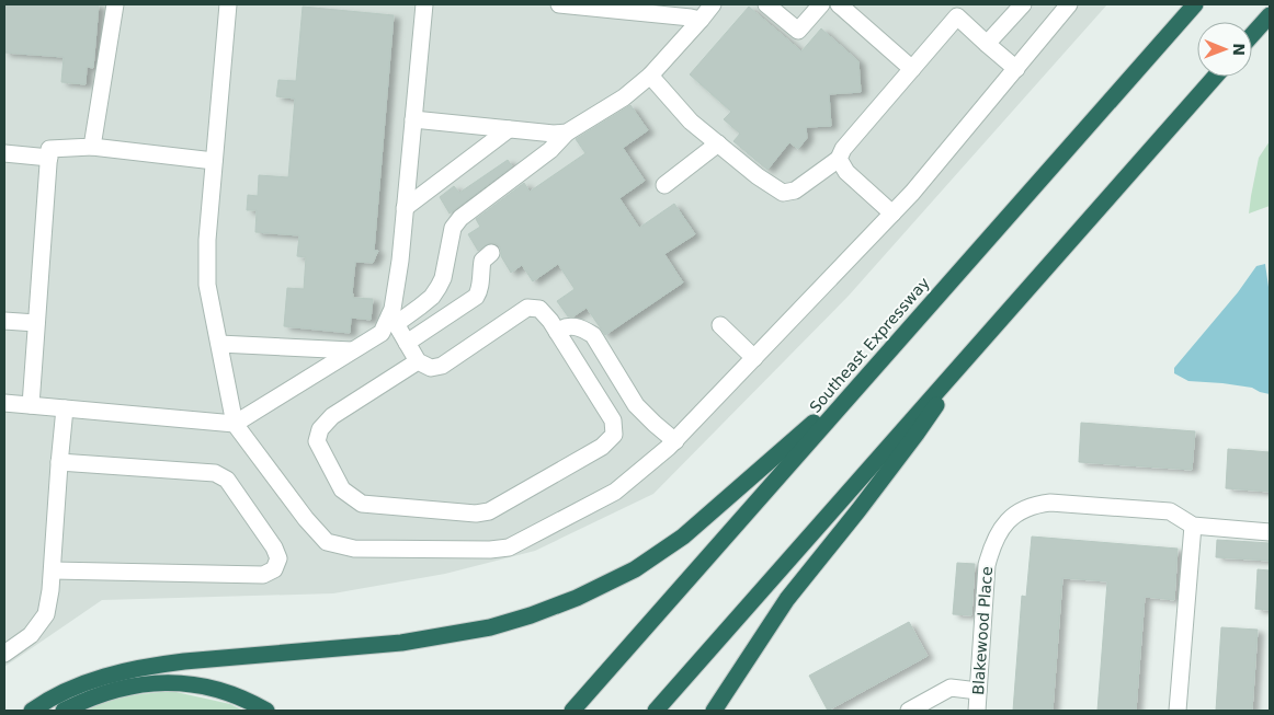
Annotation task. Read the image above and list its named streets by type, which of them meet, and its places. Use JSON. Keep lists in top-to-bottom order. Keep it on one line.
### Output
{"streets":{"highway":["Southeast Expressway"],"lane":["Blakewood Place"]},"north":"right"}
